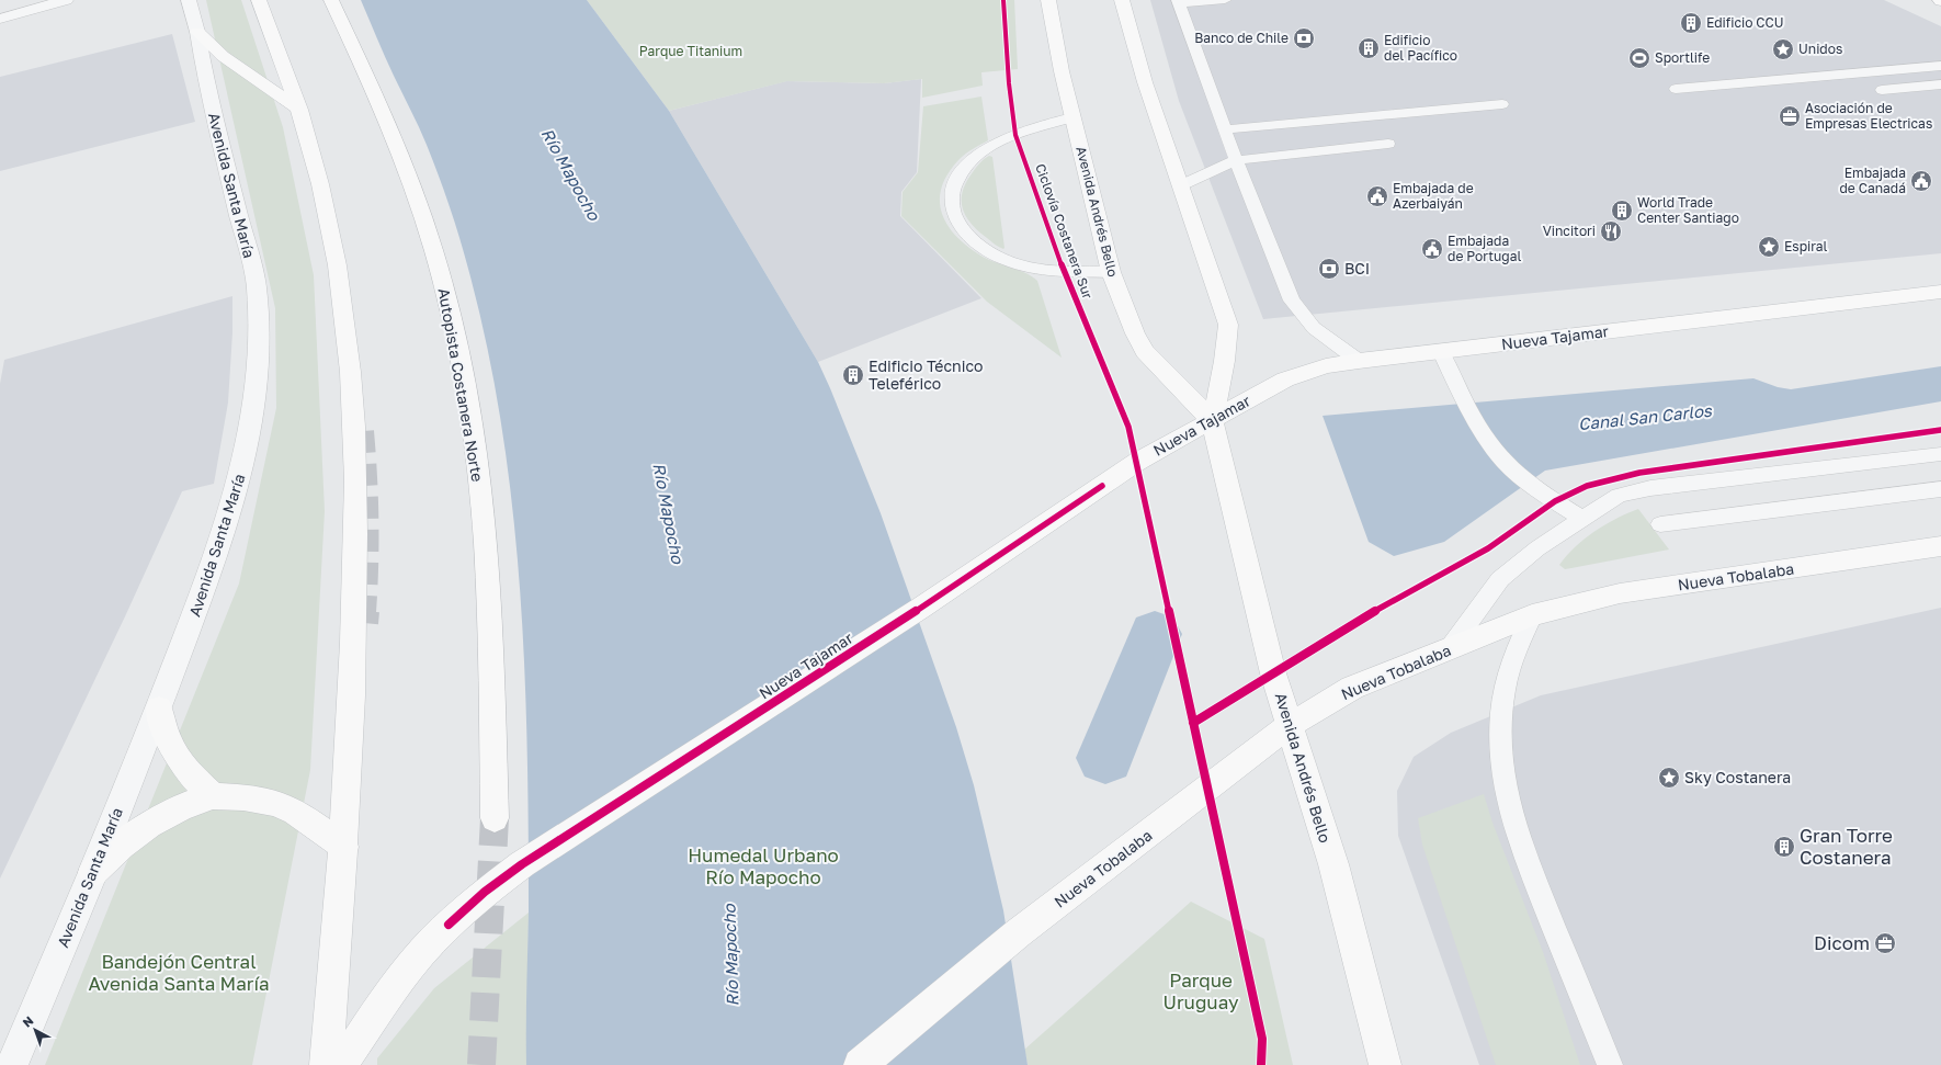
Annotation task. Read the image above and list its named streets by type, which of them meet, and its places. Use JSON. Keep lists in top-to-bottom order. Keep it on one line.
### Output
{"streets":{"main road":["Avenida Andrés Bello","Nueva Tajamar","Autopista Costanera Norte","Nueva Tobalaba"],"street":["Avenida Santa María"],"cycle path":["Ciclovía Costanera Sur"]},"crossings":[["Avenida Andrés Bello","Nueva Tajamar"],["Avenida Andrés Bello","Nueva Tobalaba"]],"water":["Río Mapocho","Canal San Carlos"],"parks":["Parque Titanium","Humedal Urbano Río Mapocho","Bandejón Central Avenida Santa María","Parque Uruguay"],"places":{"building":["Edificio CCU","Edificio del Pacífico","World Trade Center Santiago","Edificio Técnico Teleférico","Gran Torre Costanera"],"bank":["Banco de Chile","BCI"],"place":["Unidos","Espiral","Sky Costanera"],"sports":["Sportlife"],"office":["Asociación de Empresas Electricas","Dicom"],"public building":["Embajada de Canadá","Embajada de Azerbaiyán","Embajada de Portugal"],"restaurant":["Vincitori"]},"north":"top left"}
